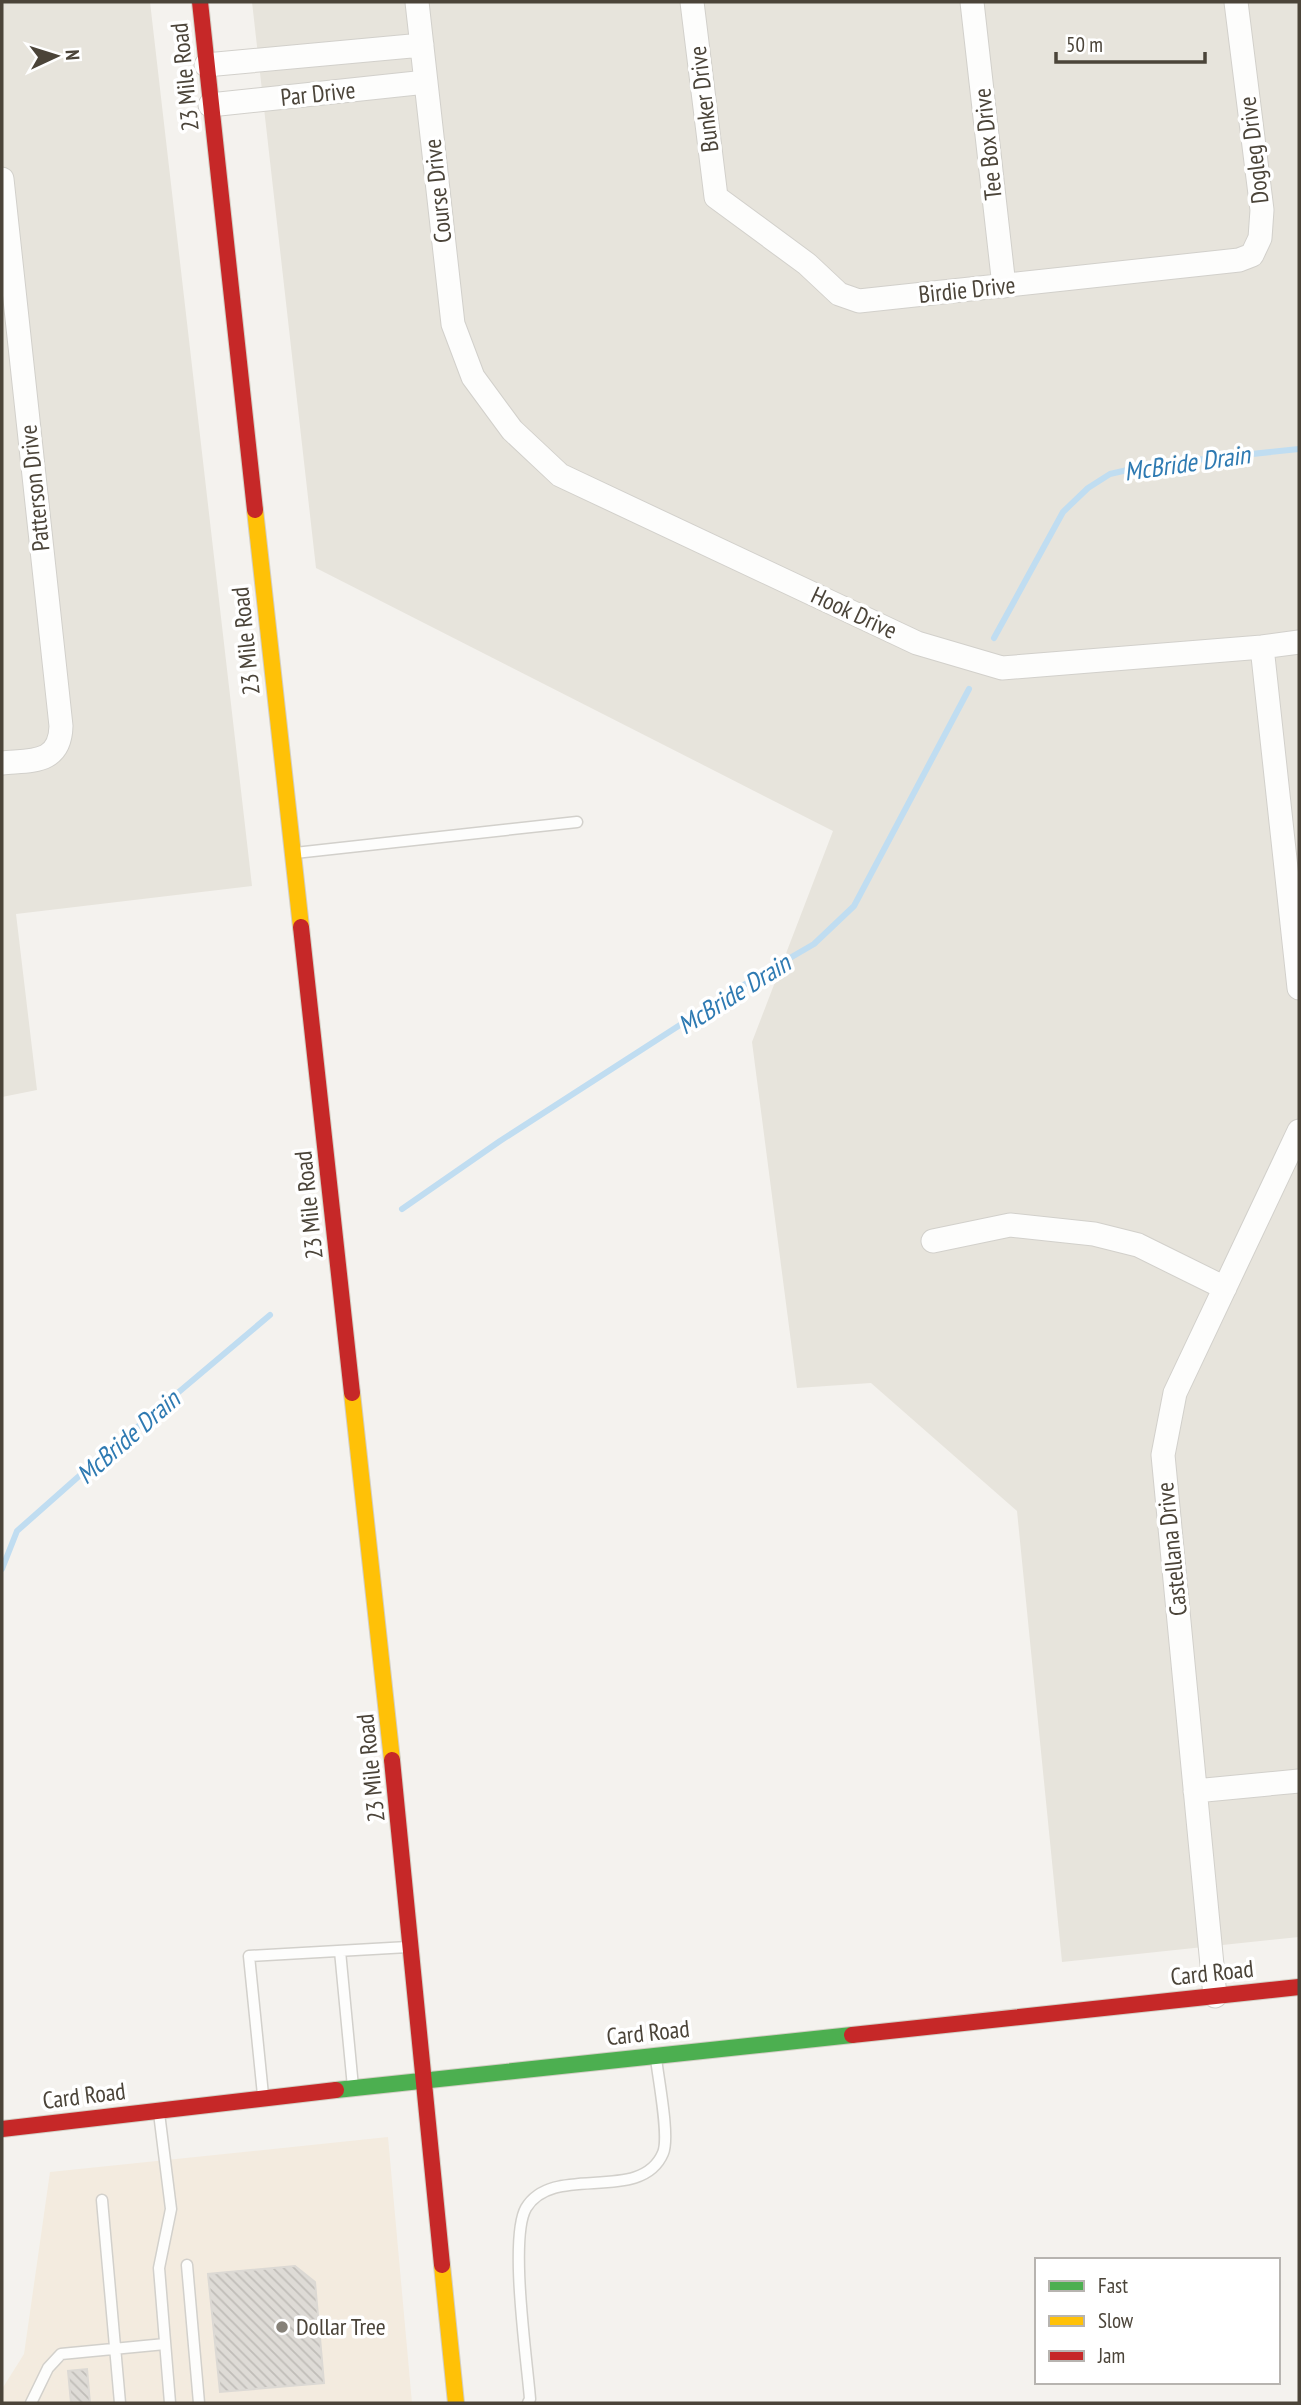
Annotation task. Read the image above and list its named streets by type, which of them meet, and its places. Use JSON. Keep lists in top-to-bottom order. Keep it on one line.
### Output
{"streets":{"main road":["23 Mile Road","Card Road"],"street":["Par Drive","Bunker Drive","Tee Box Drive","Dogleg Drive","Course Drive","Birdie Drive","Patterson Drive","Hook Drive","Castellana Drive"]},"crossings":[["23 Mile Road","Par Drive"],["23 Mile Road","Card Road"],["Par Drive","Course Drive"],["Bunker Drive","Birdie Drive"],["Tee Box Drive","Birdie Drive"],["Dogleg Drive","Birdie Drive"],["Course Drive","Hook Drive"],["Castellana Drive","Card Road"]],"water":["McBride Drain"],"places":["Dollar Tree"],"legend":["Fast","Slow","Jam"],"scale_bar":"50 m","north":"right"}
